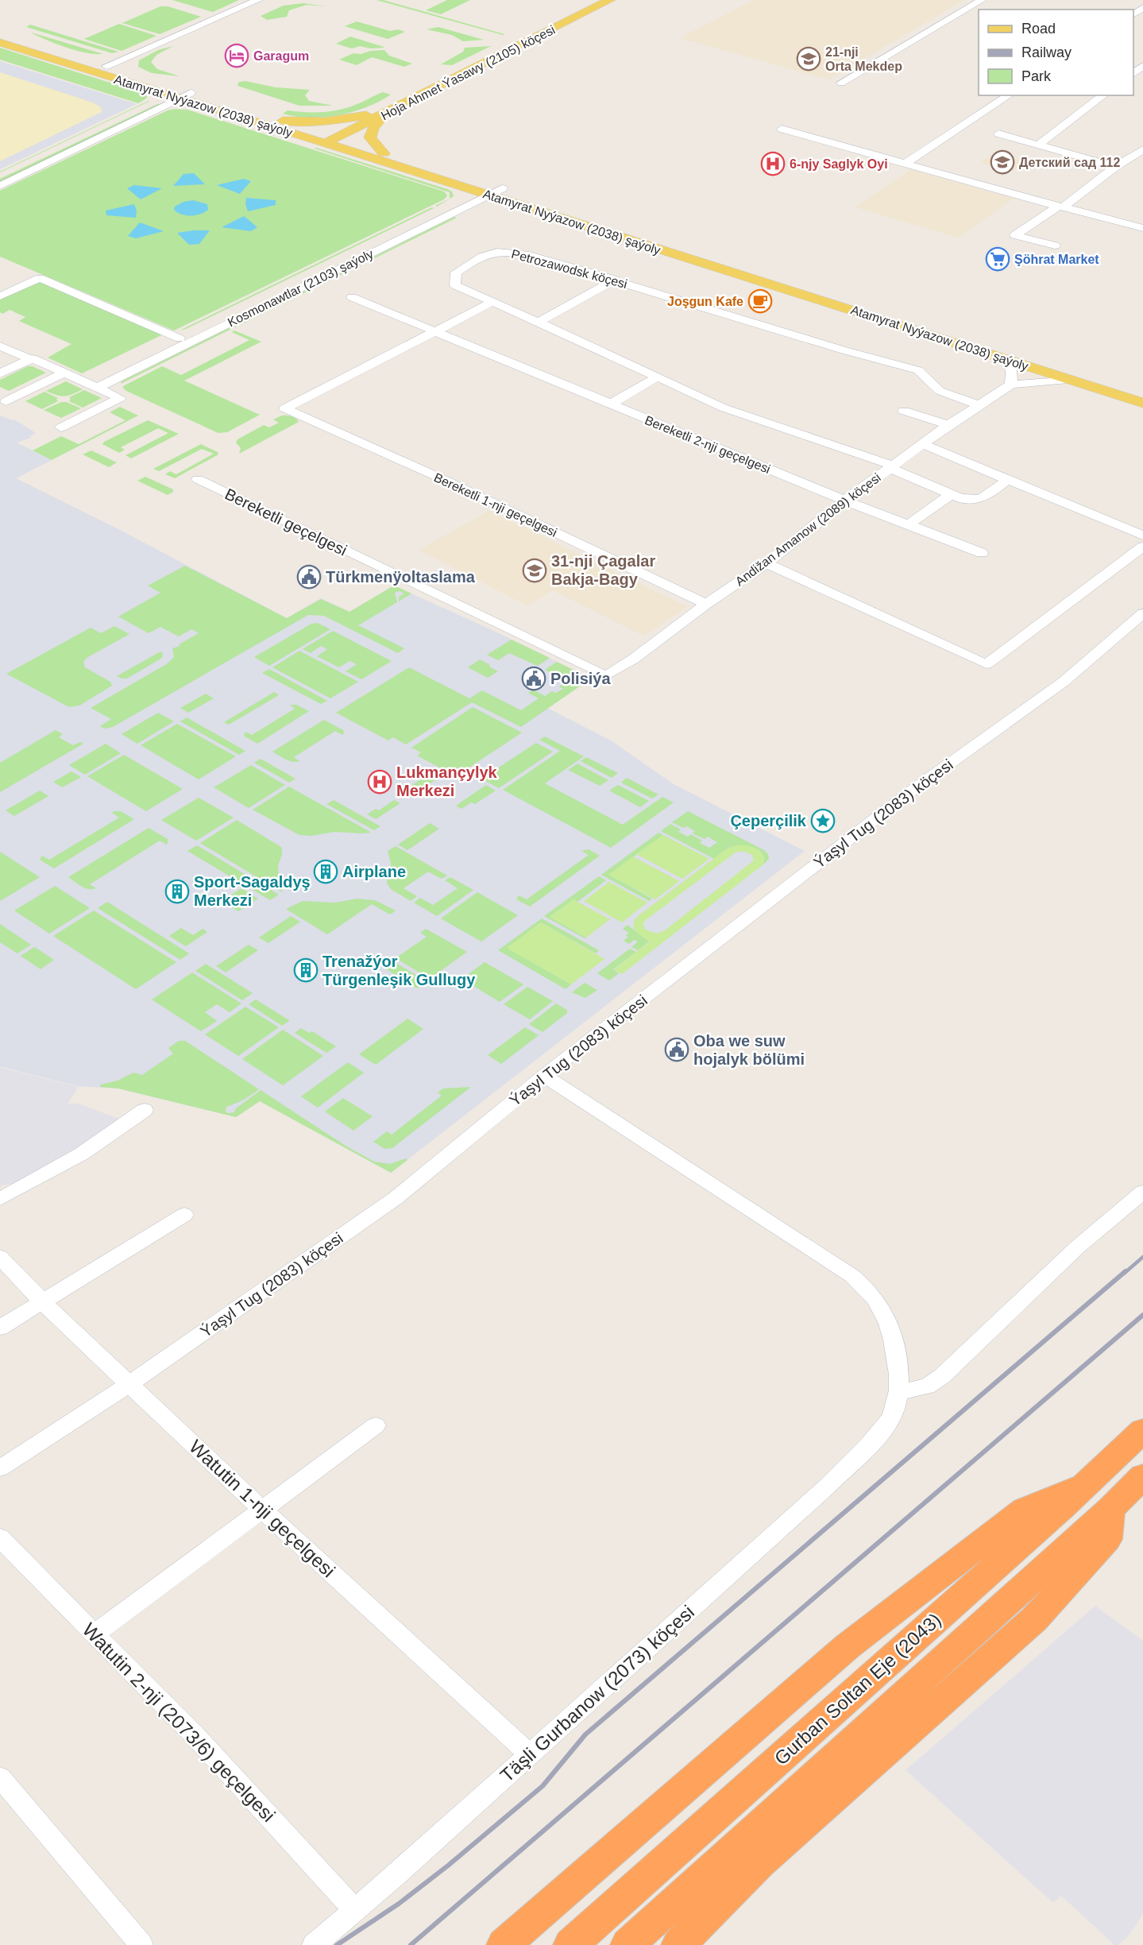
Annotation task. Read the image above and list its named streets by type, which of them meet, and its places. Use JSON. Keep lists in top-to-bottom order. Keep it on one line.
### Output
{"streets":{"highway":["Gurban Soltan Eje (2043)"],"main road":["Hoja Ahmet Ýasawy (2105) köçesi","Atamyrat Nyýazow (2038) şaýoly"],"street":["Petrozawodsk köçesi","Kosmonawtlar (2103) şaýoly","Bereketli 2-nji geçelgesi","Bereketli 1-nji geçelgesi","Bereketli geçelgesi","Andižan Amanow (2089) köçesi","Ýaşyl Tug (2083) köçesi","Watutin 1-nji geçelgesi","Täşli Gurbanow (2073) köçesi","Watutin 2-nji (2073/6) geçelgesi"]},"crossings":[["Hoja Ahmet Ýasawy (2105) köçesi","Atamyrat Nyýazow (2038) şaýoly"],["Atamyrat Nyýazow (2038) şaýoly","Kosmonawtlar (2103) şaýoly"],["Atamyrat Nyýazow (2038) şaýoly","Andižan Amanow (2089) köçesi"],["Petrozawodsk köçesi","Andižan Amanow (2089) köçesi"],["Bereketli 2-nji geçelgesi","Bereketli 1-nji geçelgesi"],["Bereketli 2-nji geçelgesi","Andižan Amanow (2089) köçesi"],["Bereketli 1-nji geçelgesi","Andižan Amanow (2089) köçesi"],["Bereketli geçelgesi","Andižan Amanow (2089) köçesi"],["Ýaşyl Tug (2083) köçesi","Watutin 1-nji geçelgesi"],["Ýaşyl Tug (2083) köçesi","Täşli Gurbanow (2073) köçesi"],["Watutin 1-nji geçelgesi","Täşli Gurbanow (2073) köçesi"],["Täşli Gurbanow (2073) köçesi","Watutin 2-nji (2073/6) geçelgesi"]],"places":{"hotel":["Garagum"],"school or university":["21-nji Orta Mekdep","Детский сад 112","31-nji Çagalar Bakja-Bagy"],"hospital":["6-njy Saglyk Oyi","Lukmançylyk Merkezi"],"supermarket":["Şöhrat Market"],"cafe":["Joşgun Kafe"],"public building":["Türkmenÿoltaslama","Polisiýa","Oba we suw hojalyk bölümi"],"place":["Çeperçilik"],"building":["Airplane","Sport-Sagaldyş Merkezi","Trenažýor Türgenleşik Gullugy"]},"legend":["Road","Railway","Park"]}
